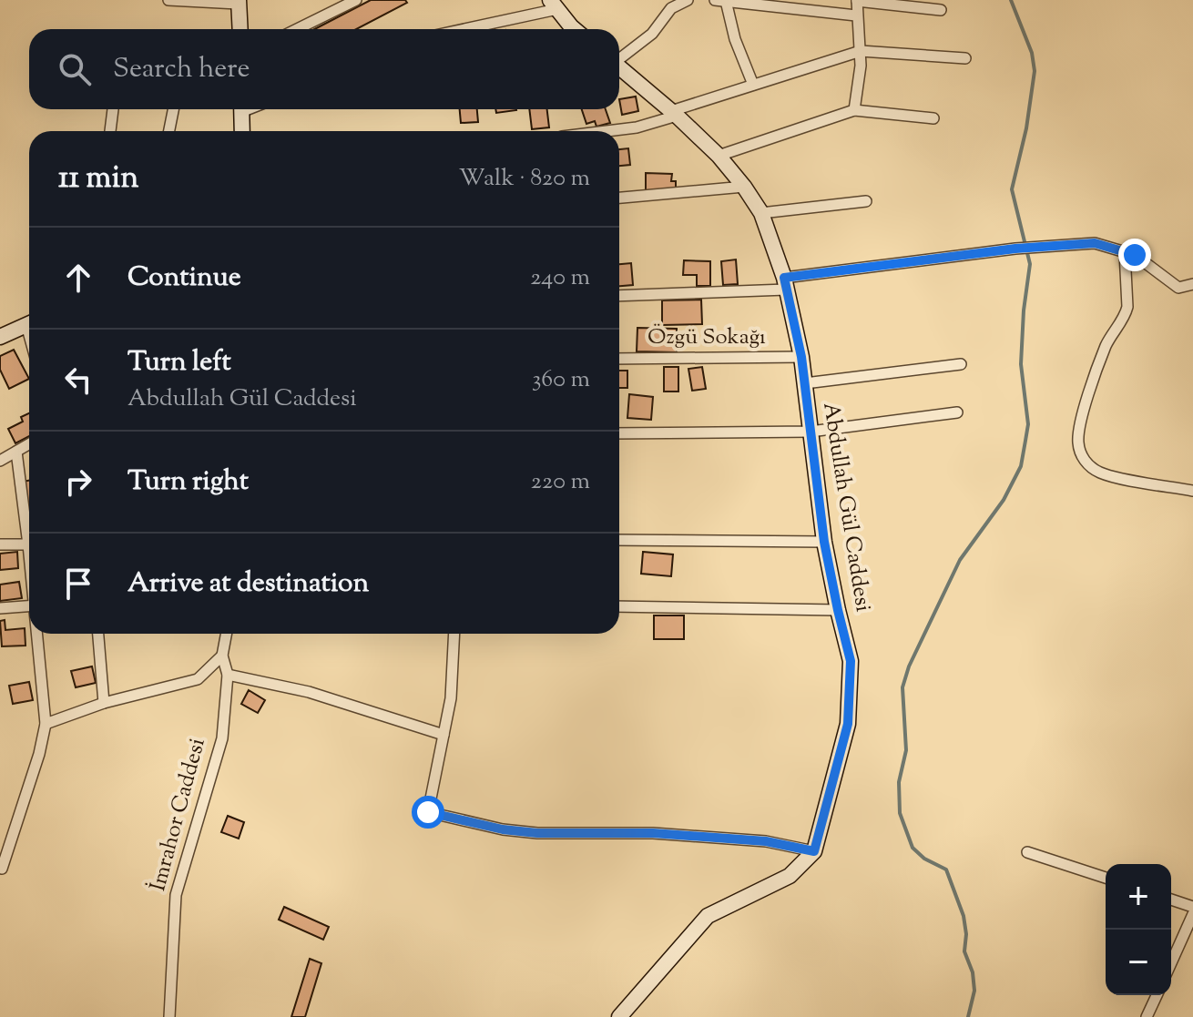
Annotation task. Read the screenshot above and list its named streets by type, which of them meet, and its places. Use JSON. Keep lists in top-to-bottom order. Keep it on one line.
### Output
{"streets":{"street":["Özgü Sokağı","Abdullah Gül Caddesi","İmrahor Caddesi"]},"crossings":[["Özgü Sokağı","Abdullah Gül Caddesi"]],"page":{"search":"Search here","heading":["11 min","Walk · 820 m"],"list":[["Continue","240 m"],["Turn left","Abdullah Gül Caddesi","360 m"],["Turn right","220 m"],"Arrive at destination"],"map_buttons":["+","−"]}}
